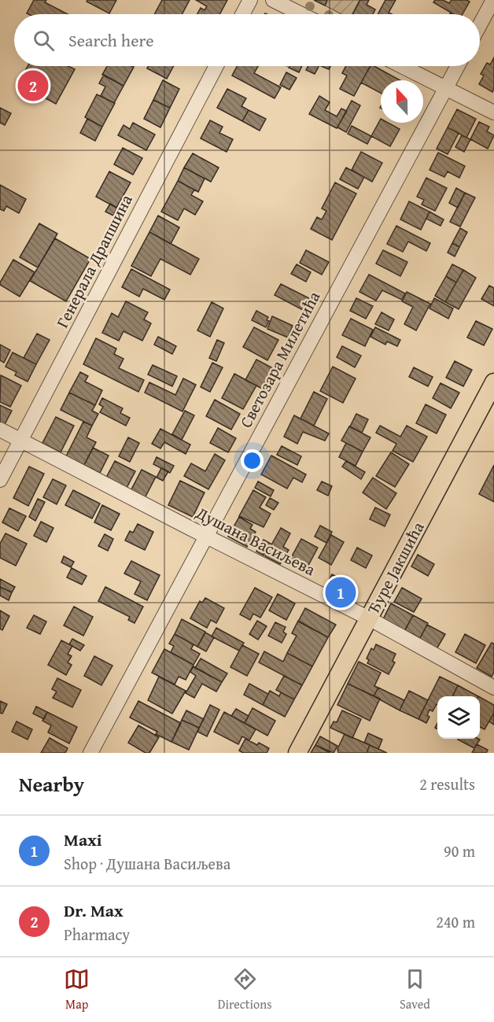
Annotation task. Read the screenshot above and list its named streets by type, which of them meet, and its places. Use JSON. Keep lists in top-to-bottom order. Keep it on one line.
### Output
{"streets":{"main road":["Ђуре Јакшића"],"street":["Генерала Драпшина","Светозара Милетића","Душана Васиљева"]},"crossings":[["Генерала Драпшина","Душана Васиљева"],["Светозара Милетића","Душана Васиљева"],["Душана Васиљева","Ђуре Јакшића"]],"north":"top","page":{"search":"Search here","pins":["2","1"],"heading":["Nearby","2 results"],"list":[{"mark":"1","name":"Maxi","note":"Shop · Душана Васиљева","value":"90 m"},{"mark":"2","name":"Dr. Max","note":"Pharmacy","value":"240 m"}],"nav":["Map","Directions","Saved"]}}
